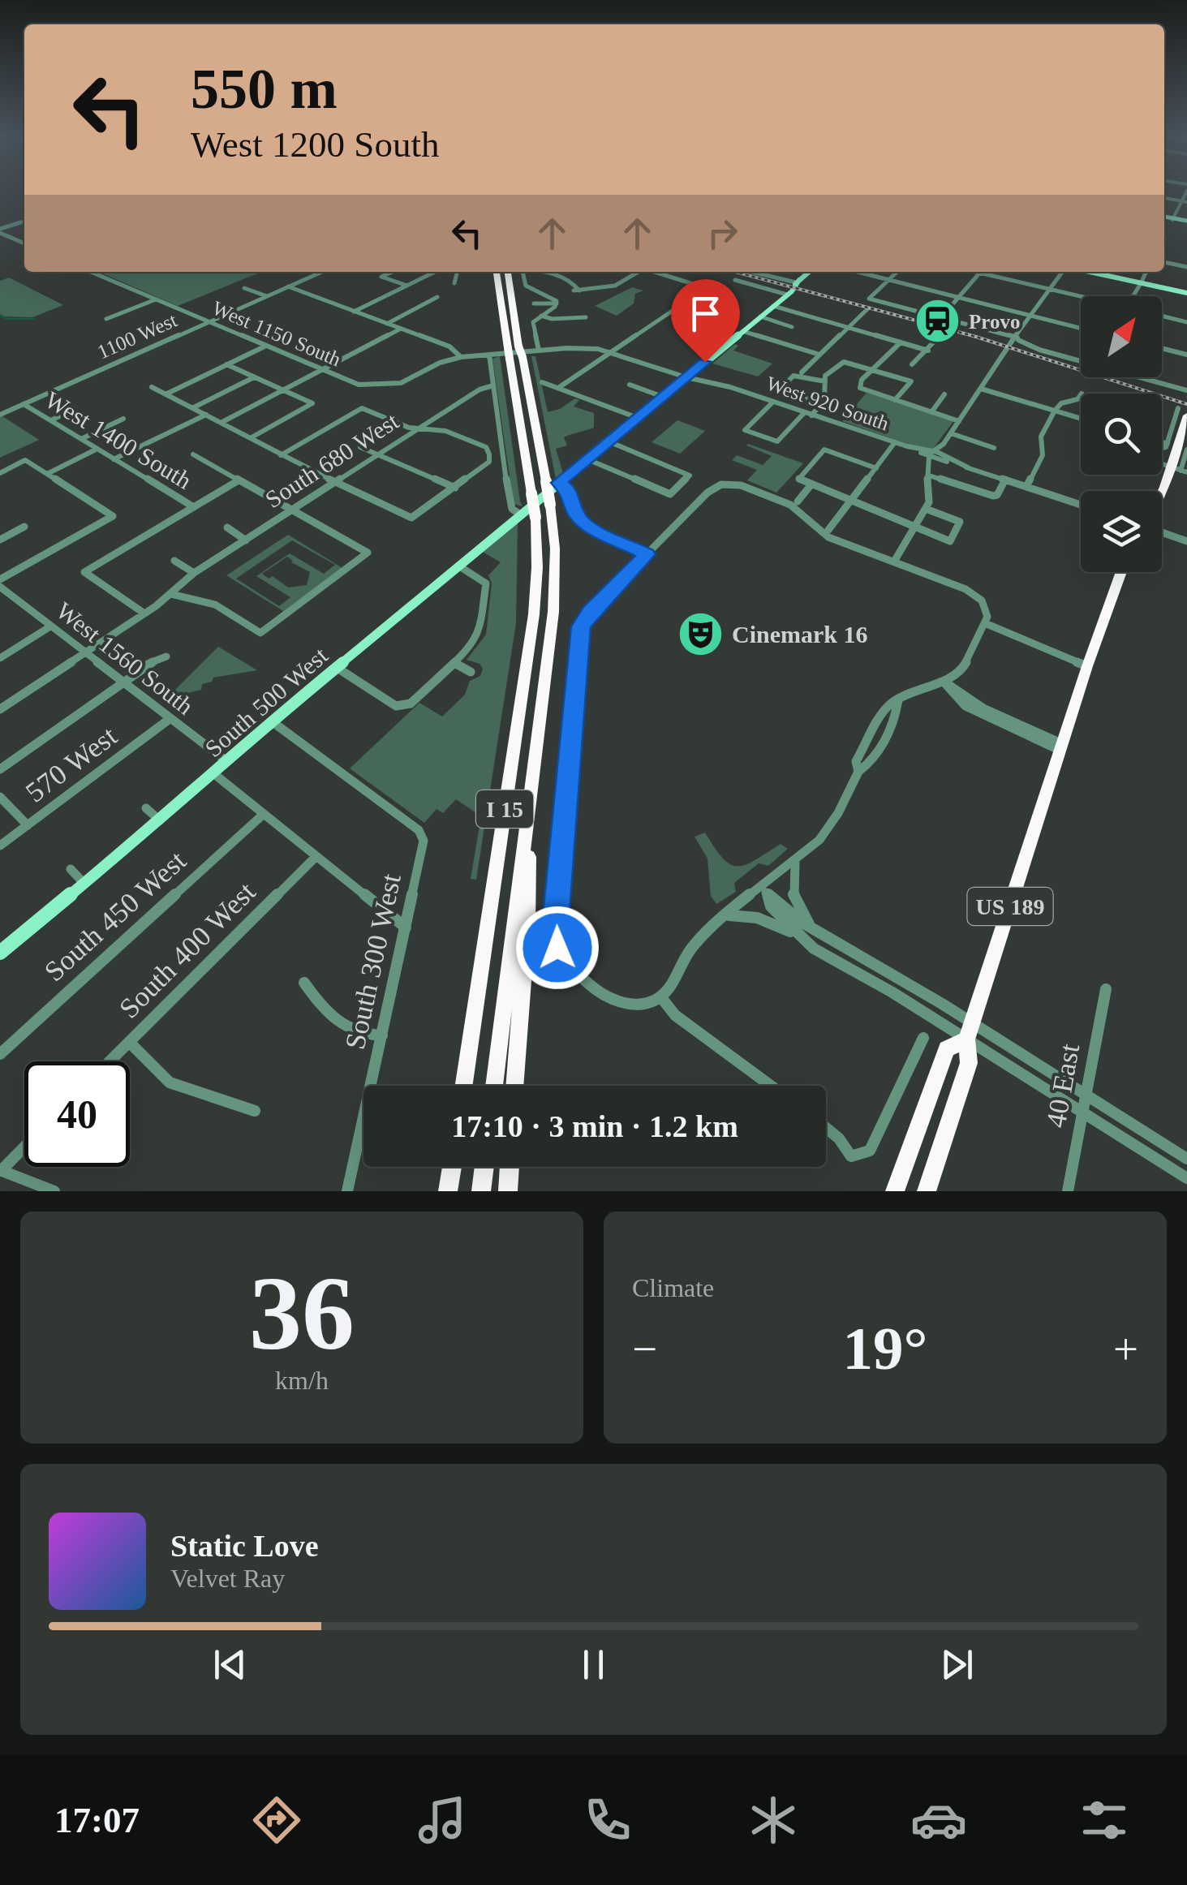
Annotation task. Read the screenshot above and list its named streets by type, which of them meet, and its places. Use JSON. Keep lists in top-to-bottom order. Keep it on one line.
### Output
{"streets":{"highway":["I 15","US 189"],"main road":["South 500 West"],"street":["West 1150 South","1100 West","West 920 South","West 1400 South","South 680 West","West 1560 South","570 West","South 450 West","South 400 West","South 300 West","40 East"]},"crossings":[["West 1150 South","1100 West"],["West 1150 South","West 920 South"],["1100 West","West 1400 South"],["West 920 South","South 500 West"],["West 920 South","I 15"],["West 1560 South","South 500 West"],["West 1560 South","570 West"],["South 500 West","I 15"],["South 500 West","South 300 West"]],"places":{"station":["Provo"],"theatre":["Cinemark 16"]},"north":"top right","page":{"turn":["550 m","West 1200 South"],"limit":"40","trip":"17:10 · 3 min · 1.2 km","tile":[["36","km/h"],"Climate"],"heat":["−","19°","+"],"song":["Static Love","Velvet Ray"],"tabs":"17:07"}}
